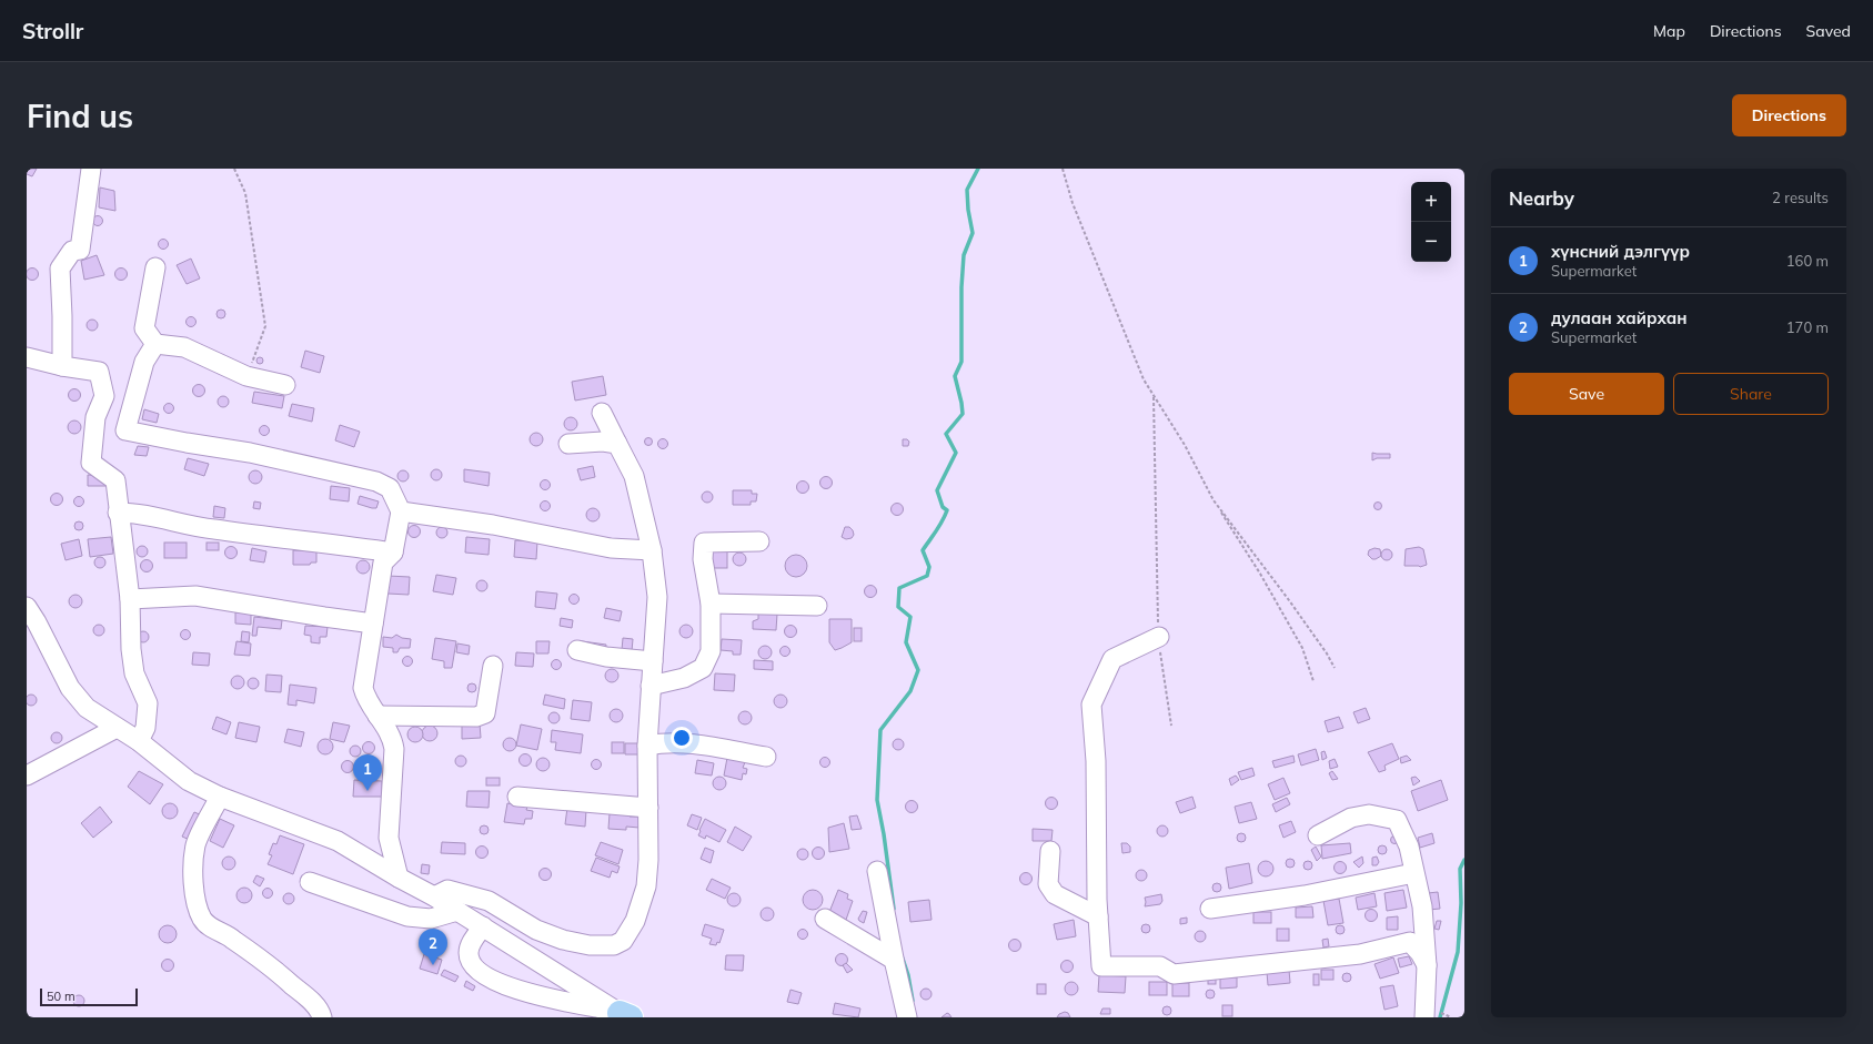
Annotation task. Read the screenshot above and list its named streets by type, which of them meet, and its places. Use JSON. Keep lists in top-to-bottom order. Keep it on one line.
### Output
{"scale_bar":"50 m","page":{"header":"Strollr","nav":["Map","Directions","Saved"],"buttons":["Directions",["Save","Share"]],"title":"Find us","heading":["Nearby","2 results"],"map_buttons":["+","−"],"list":[{"mark":"1","name":"хүнсний дэлгүүр","note":"Supermarket","value":"160 m"},{"mark":"2","name":"дулаан хайрхан","note":"Supermarket","value":"170 m"}],"pins":["1","2"],"scale":"50 m"}}
